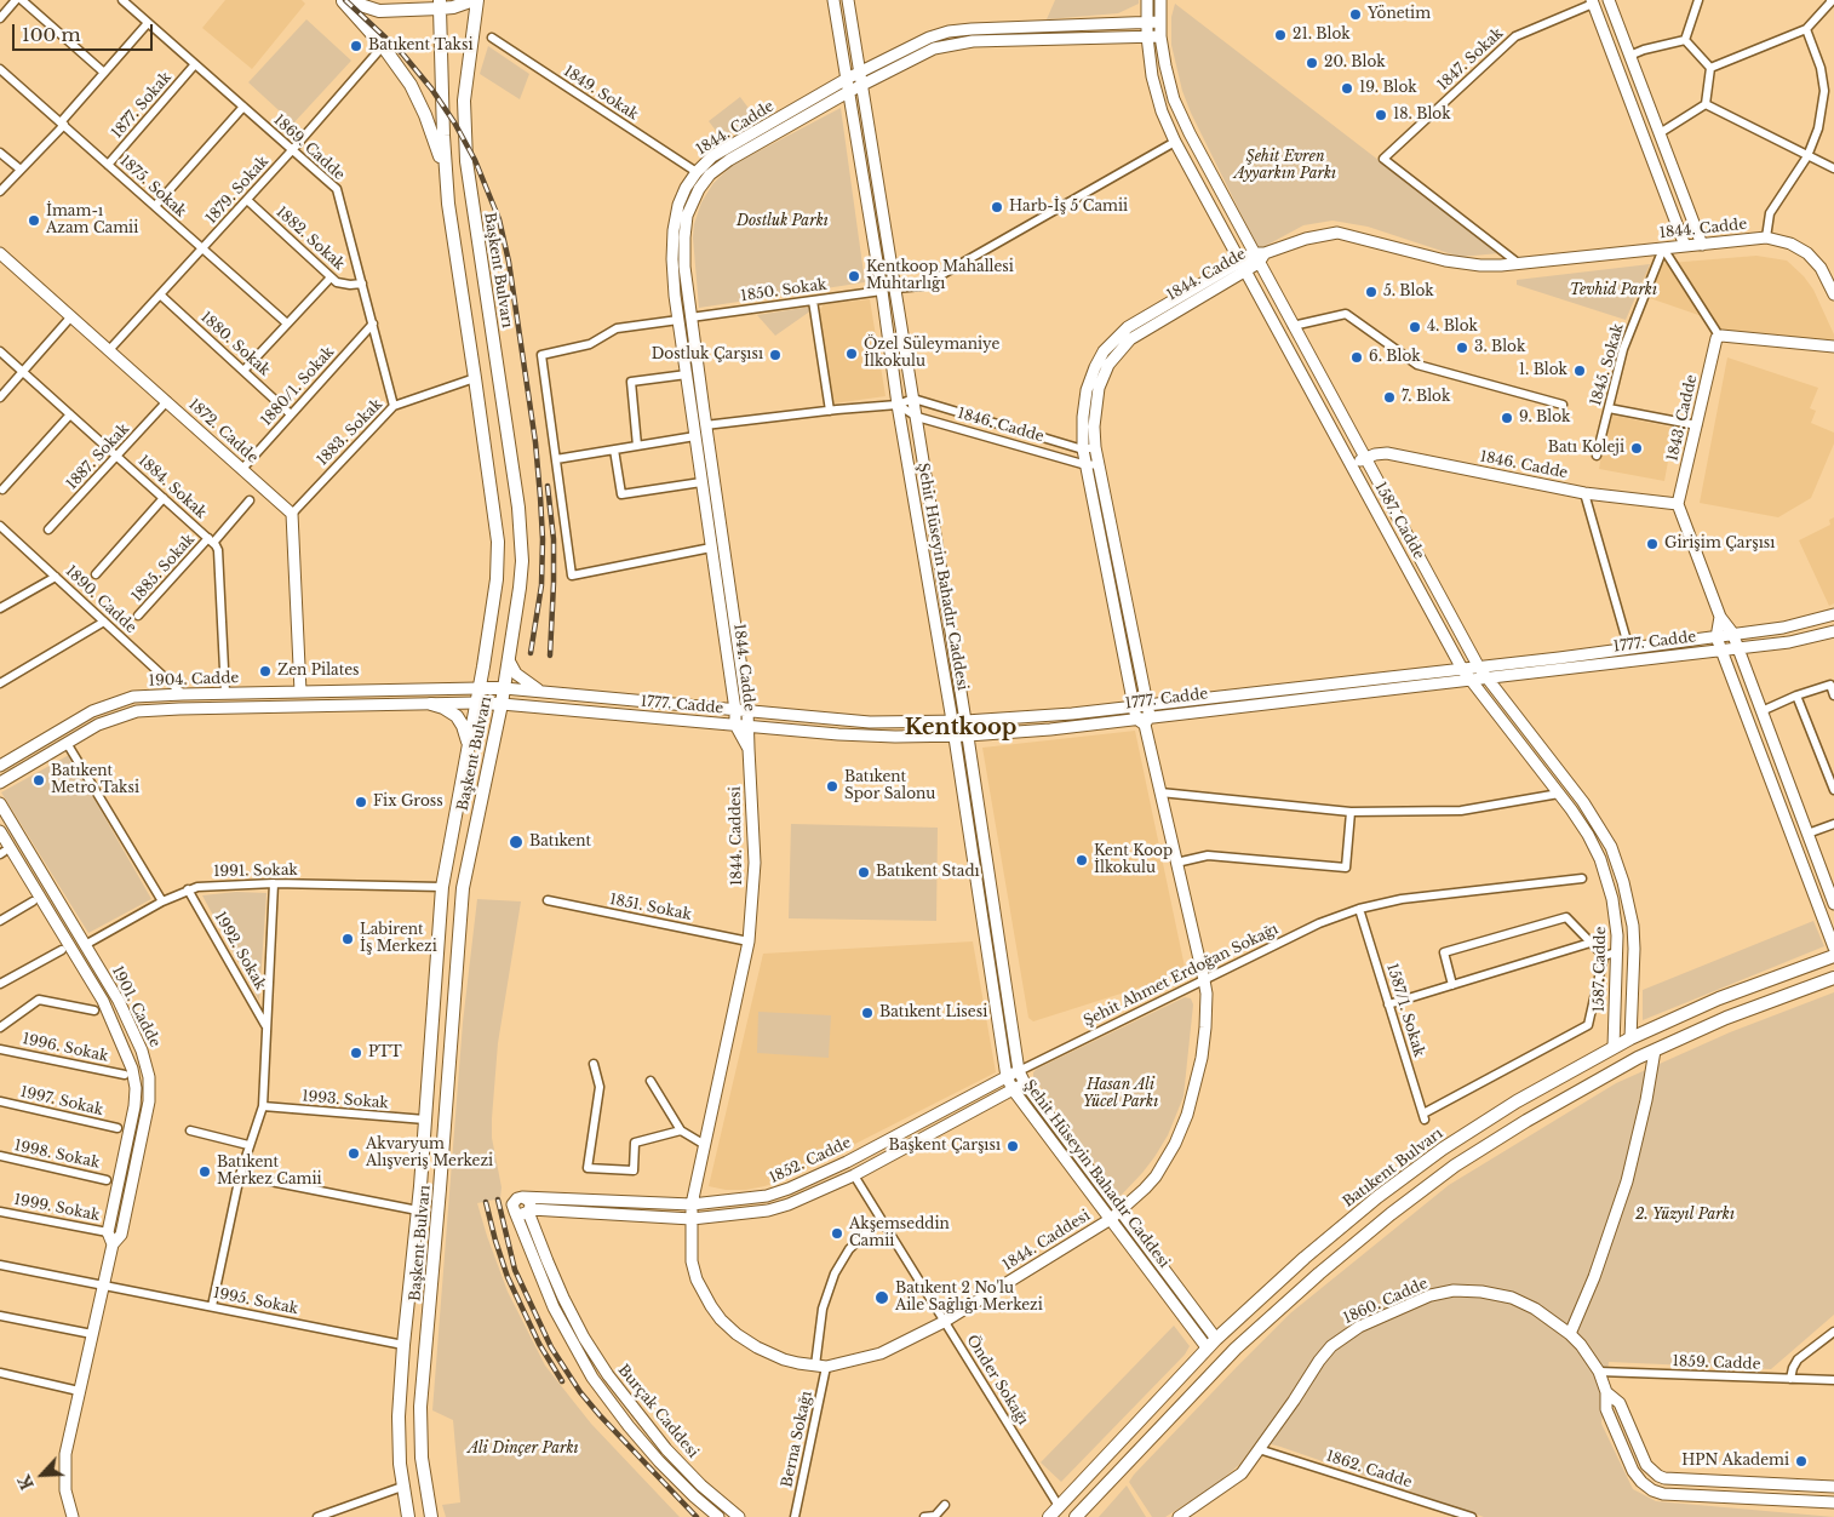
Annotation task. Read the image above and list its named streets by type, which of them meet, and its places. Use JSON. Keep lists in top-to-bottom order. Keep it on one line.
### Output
{"streets":{"main road":["Başkent Bulvarı","Batıkent Bulvarı"],"street":["1847. Sokak","1849. Sokak","1877. Sokak","1844. Cadde","1869. Cadde","1875. Sokak","1879. Sokak","1882. Sokak","1850. Sokak","1880. Sokak","1845. Sokak","1880/1. Sokak","1843. Cadde","1846. Cadde","1872. Cadde","1883. Sokak","1887. Sokak","1884. Sokak","1587. Cadde","1885. Sokak","Şehit Hüseyin Bahadır Caddesi","1890. Cadde","1777. Cadde","1904. Cadde","1844. Caddesi","1991. Sokak","1851. Sokak","1992. Sokak","Şehit Ahmet Erdoğan Sokağı","1901. Cadde","1587/1. Sokak","1996. Sokak","1993. Sokak","1997. Sokak","1998. Sokak","1852. Cadde","1999. Sokak","1995. Sokak","1860. Cadde","1859. Cadde","Önder Sokağı","Burçak Caddesi","Berna Sokağı","1862. Cadde"]},"crossings":[["1847. Sokak","1844. Cadde"],["1849. Sokak","1844. Cadde"],["1877. Sokak","1869. Cadde"],["1877. Sokak","1875. Sokak"],["1844. Cadde","1850. Sokak"],["1844. Cadde","1845. Sokak"],["1844. Cadde","1846. Cadde"],["1844. Cadde","1587. Cadde"],["1844. Cadde","Şehit Hüseyin Bahadır Caddesi"],["1844. Cadde","1777. Cadde"],["1844. Cadde","1844. Caddesi"],["1869. Cadde","1879. Sokak"],["1869. Cadde","1882. Sokak"],["1869. Cadde","1880/1. Sokak"],["1869. Cadde","1883. Sokak"],["1875. Sokak","1879. Sokak"],["1879. Sokak","1882. Sokak"],["1879. Sokak","1880. Sokak"],["1879. Sokak","1872. Cadde"],["Başkent Bulvarı","1883. Sokak"],["Başkent Bulvarı","1777. Cadde"],["Başkent Bulvarı","1904. Cadde"],["Başkent Bulvarı","1991. Sokak"],["Başkent Bulvarı","1993. Sokak"],["Başkent Bulvarı","1995. Sokak"],["1850. Sokak","Şehit Hüseyin Bahadır Caddesi"],["1880. Sokak","1880/1. Sokak"],["1880/1. Sokak","1872. Cadde"],["1843. Cadde","1846. Cadde"],["1846. Cadde","1587. Cadde"],["1846. Cadde","Şehit Hüseyin Bahadır Caddesi"],["1872. Cadde","1883. Sokak"],["1872. Cadde","1887. Sokak"],["1887. Sokak","1884. Sokak"],["1884. Sokak","1885. Sokak"],["1587. Cadde","1777. Cadde"],["1587. Cadde","Batıkent Bulvarı"],["Şehit Hüseyin Bahadır Caddesi","1777. Cadde"],["Şehit Hüseyin Bahadır Caddesi","1844. Caddesi"],["Şehit Hüseyin Bahadır Caddesi","Şehit Ahmet Erdoğan Sokağı"],["Şehit Hüseyin Bahadır Caddesi","1852. Cadde"],["Şehit Hüseyin Bahadır Caddesi","Batıkent Bulvarı"],["1890. Cadde","1904. Cadde"],["1777. Cadde","1844. Caddesi"],["1844. Caddesi","1851. Sokak"],["1844. Caddesi","Şehit Ahmet Erdoğan Sokağı"],["1844. Caddesi","1852. Cadde"],["1844. Caddesi","Önder Sokağı"],["1844. Caddesi","Berna Sokağı"],["1991. Sokak","1992. Sokak"],["1991. Sokak","1901. Cadde"],["1992. Sokak","1993. Sokak"],["1992. Sokak","1995. Sokak"],["Şehit Ahmet Erdoğan Sokağı","1587/1. Sokak"],["Şehit Ahmet Erdoğan Sokağı","1852. Cadde"],["1901. Cadde","1999. Sokak"],["1901. Cadde","1995. Sokak"],["1852. Cadde","Önder Sokağı"],["1852. Cadde","Burçak Caddesi"],["Batıkent Bulvarı","Önder Sokağı"],["1860. Cadde","1859. Cadde"],["1860. Cadde","1862. Cadde"],["Önder Sokağı","Berna Sokağı"]],"districts":["Kentkoop"],"parks":["Şehit Evren Ayyarkın Parkı","Dostluk Parkı","Tevhid Parkı","Hasan Ali Yücel Parkı","2. Yüzyıl Parkı","Ali Dinçer Parkı"],"places":["Yönetim","21. Blok","Batıkent Taksi","20. Blok","19. Blok","18. Blok","Harb-İş 5 Camii","İmam-ı Azam Camii","Kentkoop Mahallesi Muhtarlığı","5. Blok","4. Blok","3. Blok","Özel Süleymaniye İlkokulu","Dostluk Çarşısı","6. Blok","1. Blok","7. Blok","9. Blok","Batı Koleji","Girişim Çarşısı","Zen Pilates","Batıkent Metro Taksi","Batıkent Spor Salonu","Fix Gross","Batıkent","Kent Koop İlkokulu","Batıkent Stadı","Labirent İş Merkezi","Batıkent Lisesi","PTT","Başkent Çarşısı","Akvaryum Alışveriş Merkezi","Batıkent Merkez Camii","Akşemseddin Camii","Batıkent 2 No'lu Aile Sağlığı Merkezi","HPN Akademi"],"scale_bar":"100 m","north":"bottom left"}
